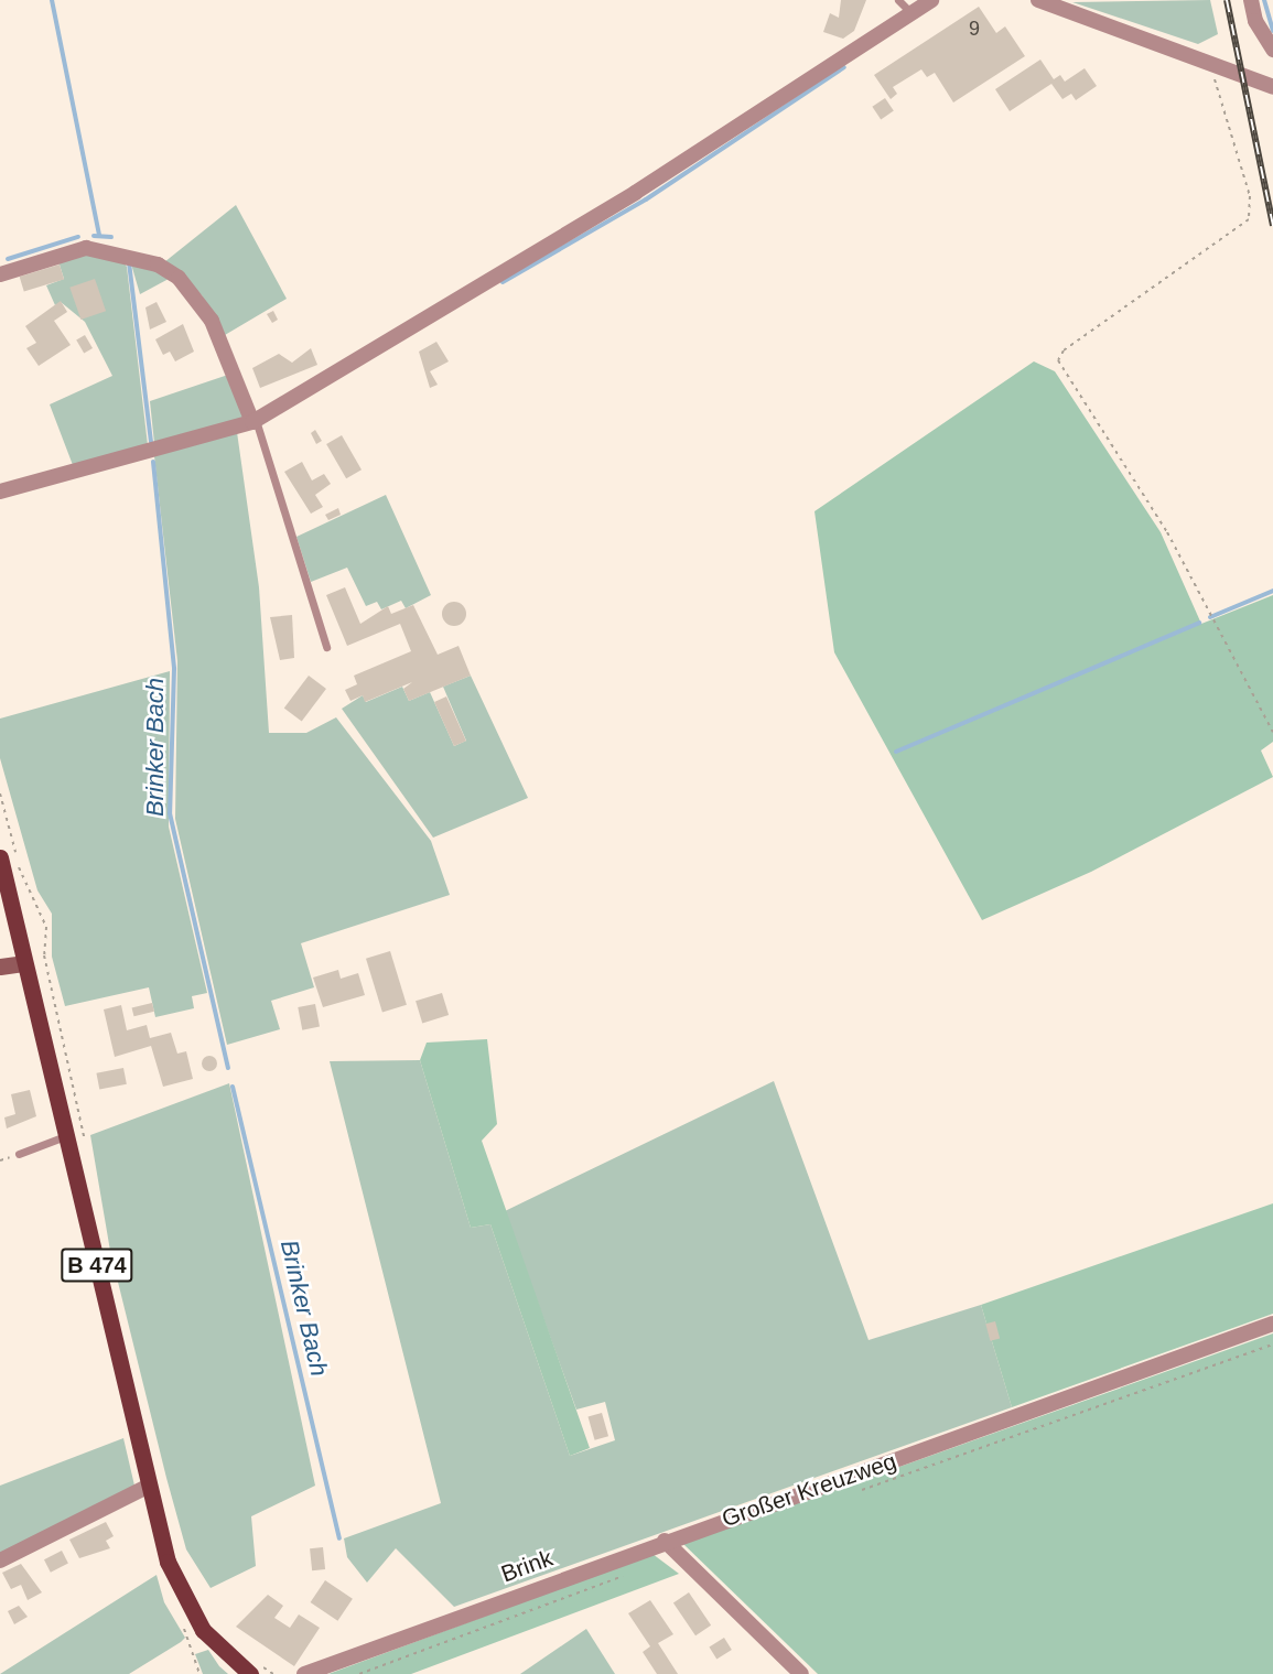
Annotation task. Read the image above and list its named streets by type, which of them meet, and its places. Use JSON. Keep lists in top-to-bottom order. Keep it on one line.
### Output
{"streets":{"main road":["B 474"],"street":["Brink"],"path":["Großer Kreuzweg"]},"water":["Brinker Bach"],"house_numbers":["9"]}
